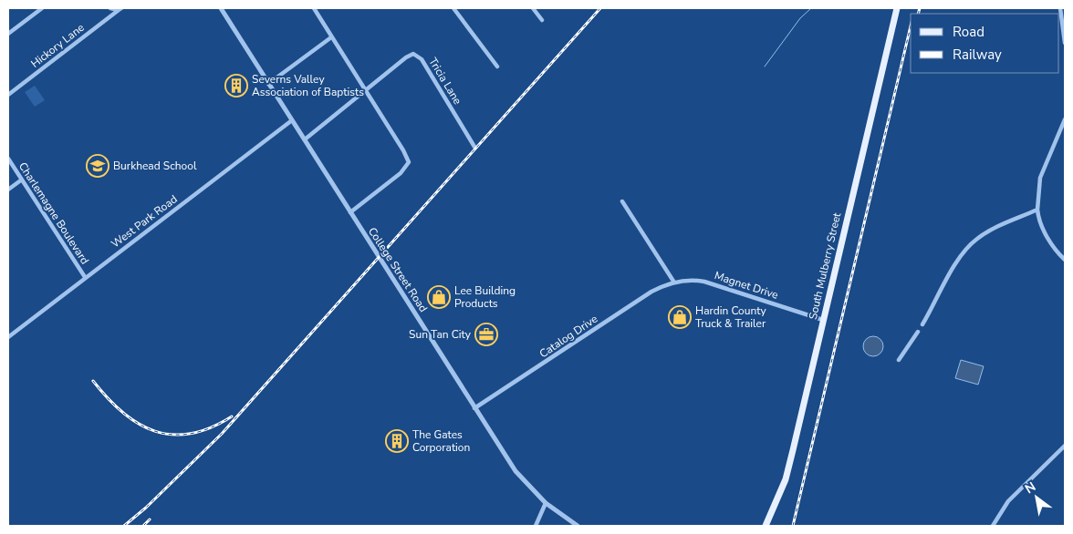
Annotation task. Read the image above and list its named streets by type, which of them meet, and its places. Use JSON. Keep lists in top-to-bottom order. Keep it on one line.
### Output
{"streets":{"main road":["South Mulberry Street"],"street":["Hickory Lane","Tricia Lane","Charlemagne Boulevard","West Park Road","College Street Road","Magnet Drive","Catalog Drive"]},"crossings":[["Tricia Lane","College Street Road"],["Charlemagne Boulevard","West Park Road"],["West Park Road","College Street Road"],["South Mulberry Street","Magnet Drive"],["College Street Road","Catalog Drive"],["Magnet Drive","Catalog Drive"]],"places":{"building":["Severns Valley Association of Baptists","The Gates Corporation"],"school or university":["Burkhead School"],"shop":["Lee Building Products","Hardin County Truck & Trailer"],"office":["Sun Tan City"]},"legend":["Road","Railway"],"north":"top left"}
